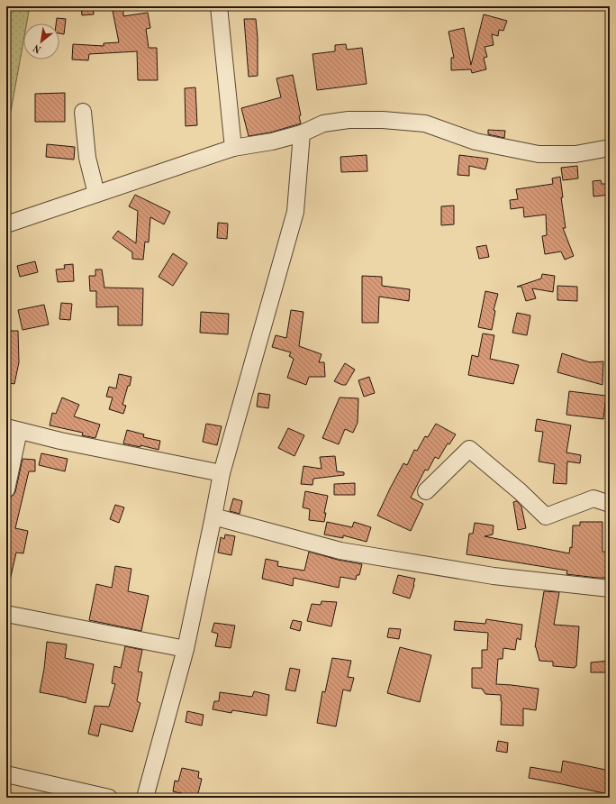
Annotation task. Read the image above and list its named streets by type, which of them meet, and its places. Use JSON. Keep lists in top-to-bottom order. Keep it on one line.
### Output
{"north":"bottom left"}
